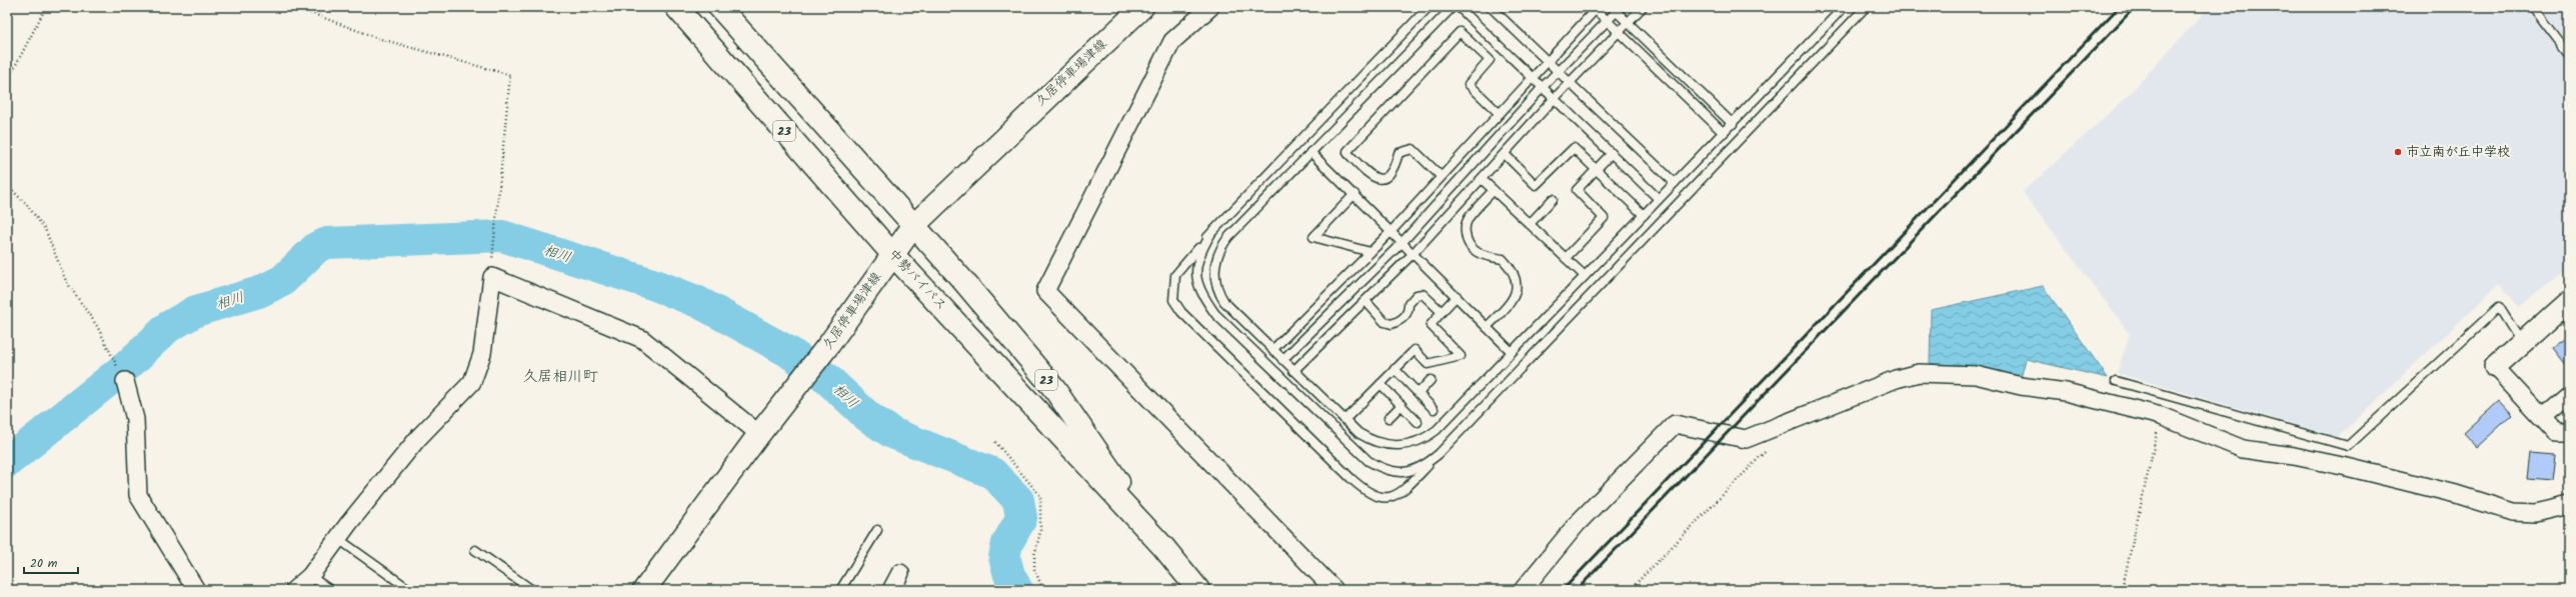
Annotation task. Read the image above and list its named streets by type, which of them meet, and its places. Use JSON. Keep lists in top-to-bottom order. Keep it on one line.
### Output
{"streets":{"main road":["久居停車場津線","23","中勢バイパス"]},"crossings":[["久居停車場津線","中勢バイパス"]],"districts":["久居相川町"],"water":["相川"],"places":["市立南が丘中学校"],"scale_bar":"20 m"}
